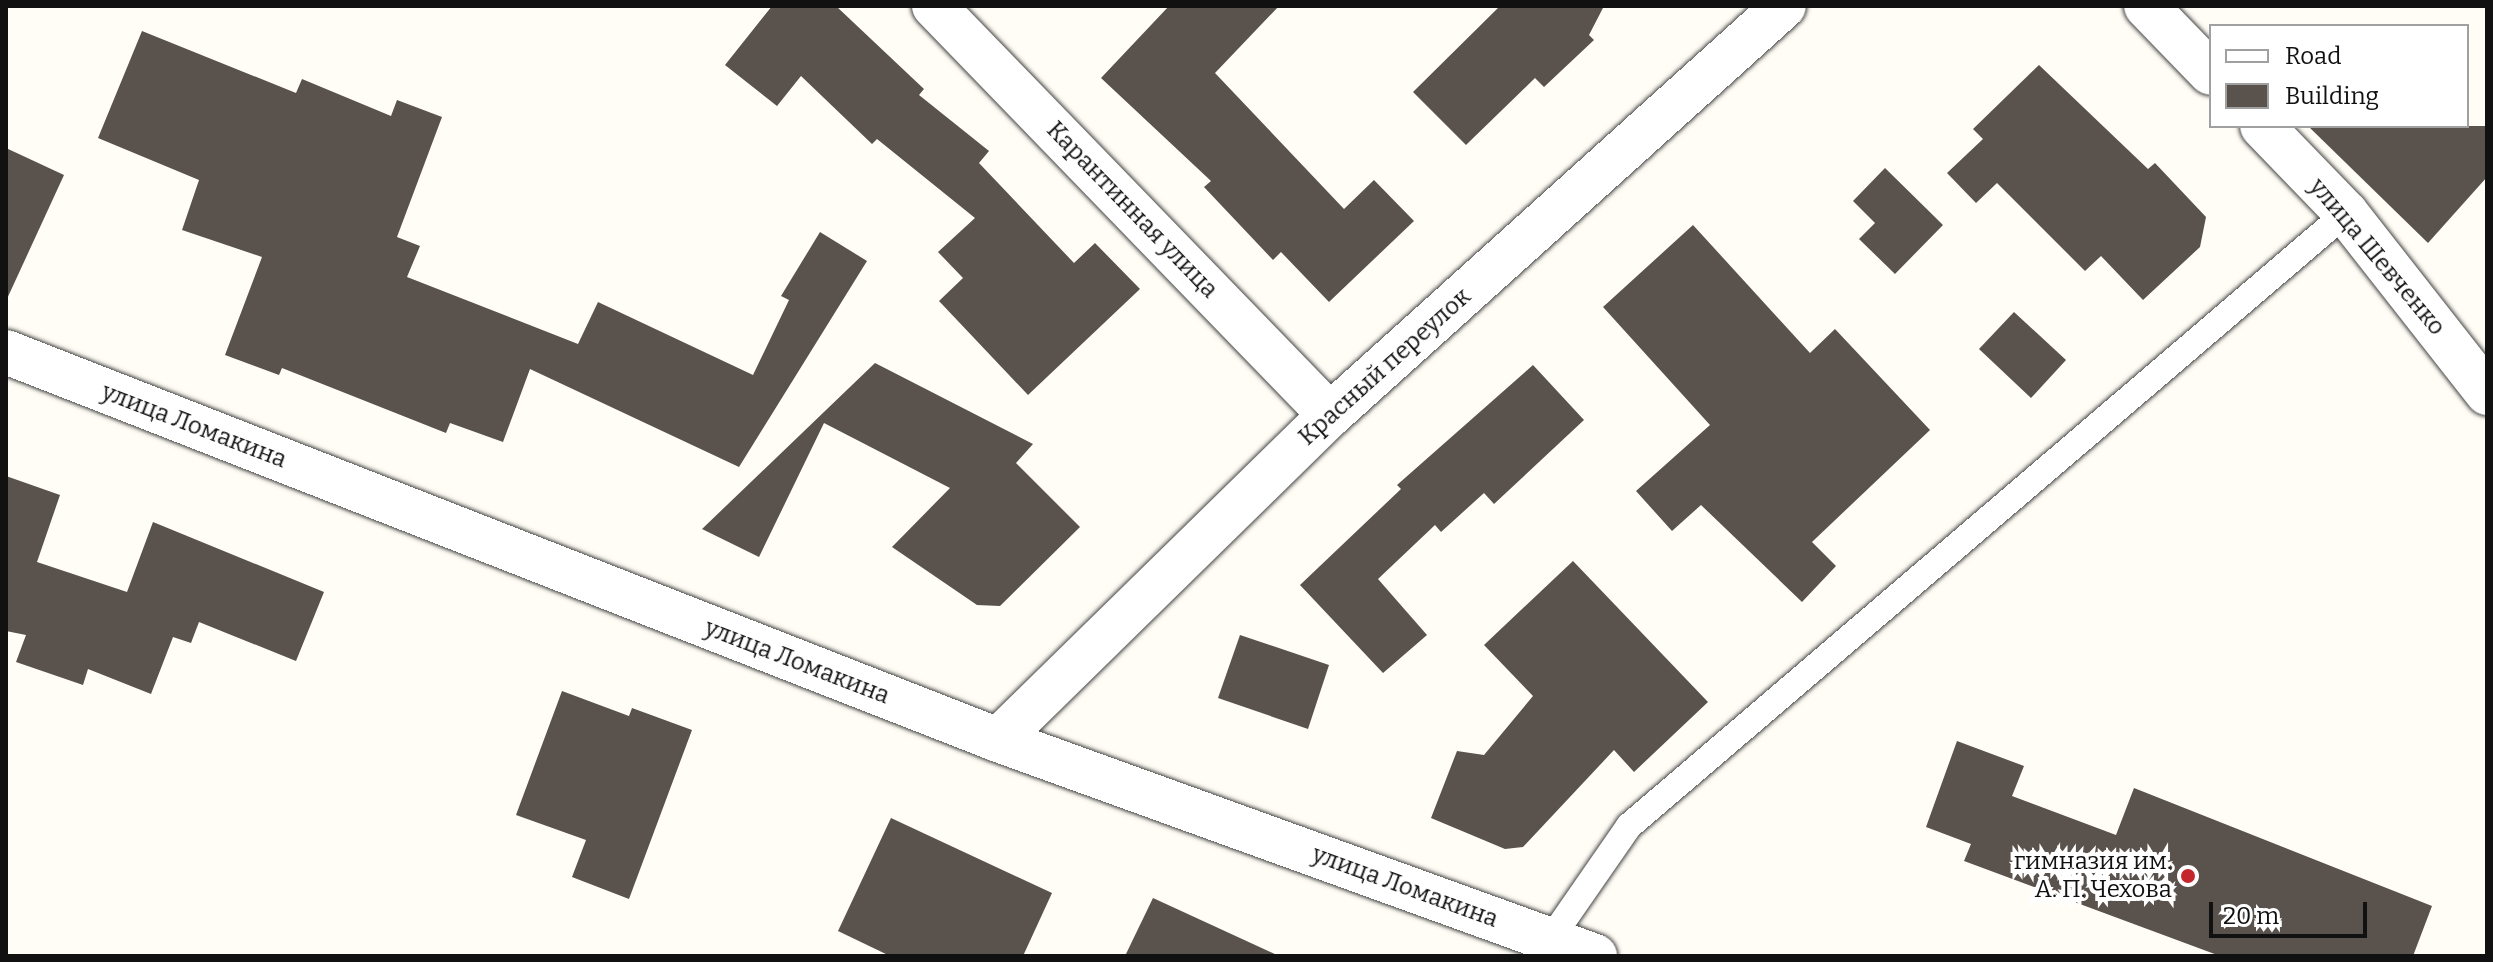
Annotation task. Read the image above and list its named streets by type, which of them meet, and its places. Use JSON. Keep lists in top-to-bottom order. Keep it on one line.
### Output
{"streets":{"street":["Карантинная улица","улица Шевченко","Красный переулок","улица Ломакина"]},"crossings":[["Карантинная улица","Красный переулок"],["Красный переулок","улица Ломакина"]],"places":["гимназия им. А. П. Чехова"],"legend":["Road","Building"],"scale_bar":"20 m"}
